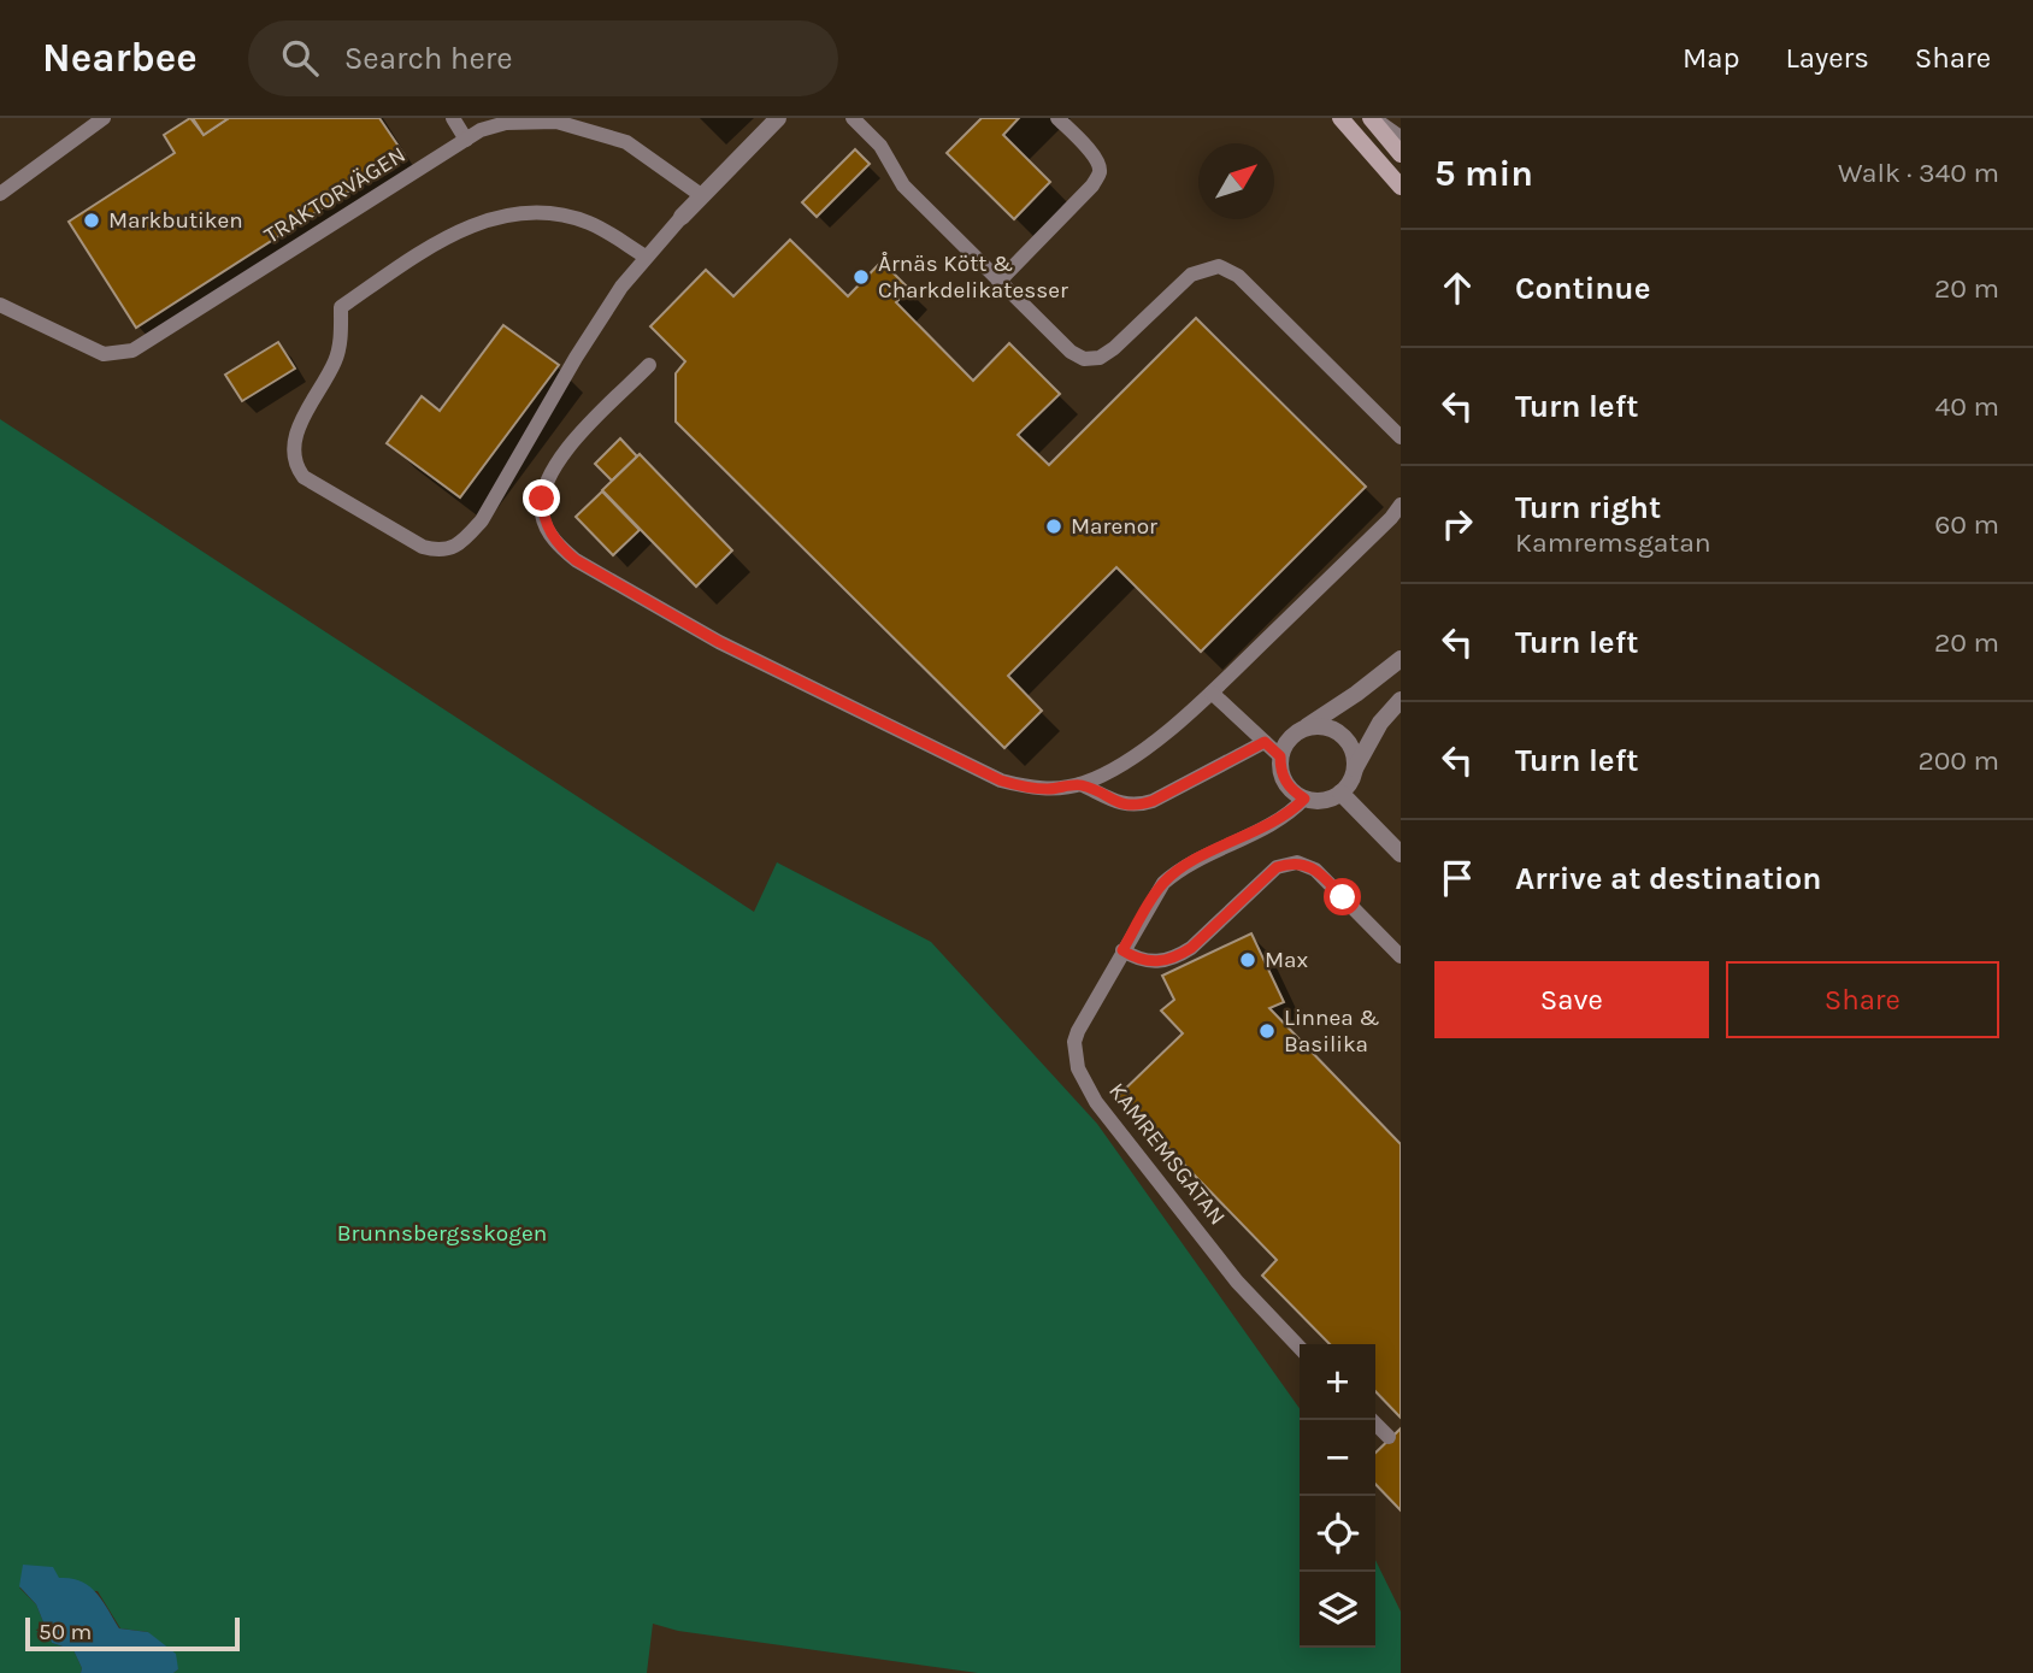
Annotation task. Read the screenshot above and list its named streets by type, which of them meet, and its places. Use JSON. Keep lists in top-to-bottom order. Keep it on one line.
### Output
{"streets":{"lane":["TRAKTORVÄGEN","KAMREMSGATAN"]},"parks":["Brunnsbergsskogen"],"places":["Markbutiken","Årnäs Kött & Charkdelikatesser","Marenor","Max","Linnea & Basilika"],"scale_bar":"50 m","north":"top right","page":{"header":"Nearbee","search":"Search here","nav":["Map","Layers","Share"],"heading":["5 min","Walk · 340 m"],"list":[["Continue","20 m"],["Turn left","40 m"],["Turn right","Kamremsgatan","60 m"],["Turn left","20 m"],["Turn left","200 m"],"Arrive at destination"],"buttons":["Save","Share"],"map_buttons":["+","−"],"scale":"50 m"}}
